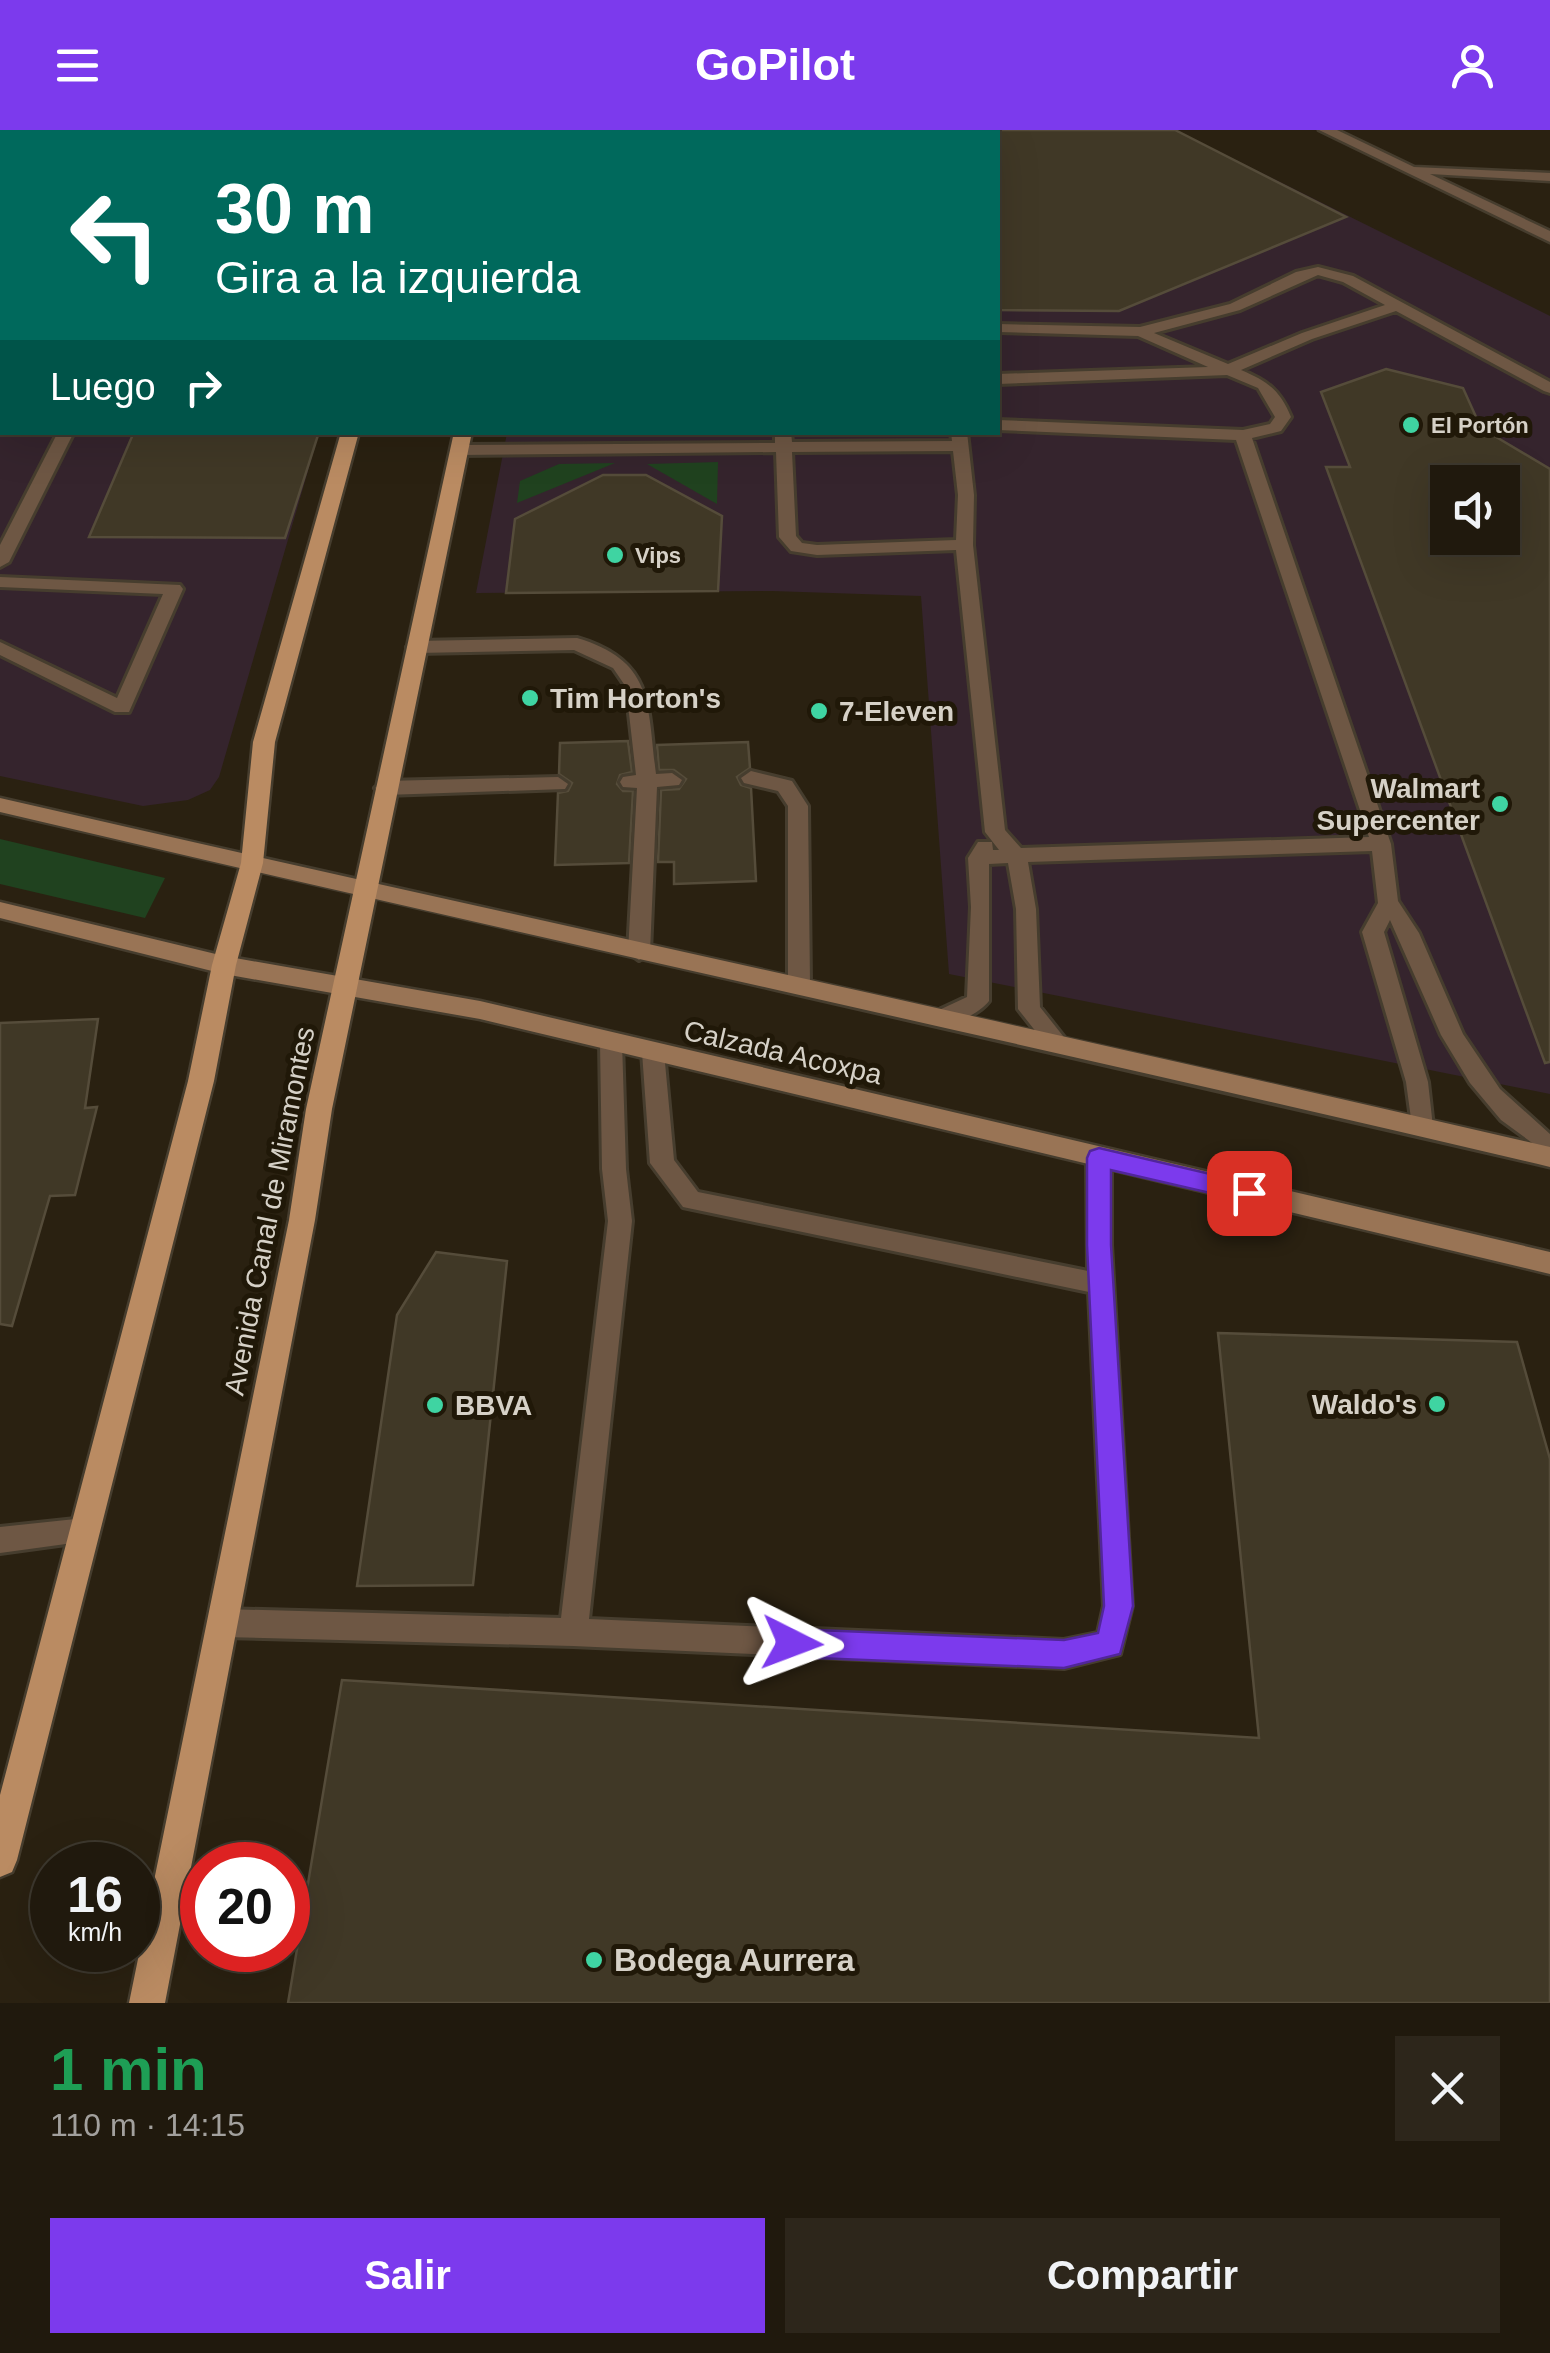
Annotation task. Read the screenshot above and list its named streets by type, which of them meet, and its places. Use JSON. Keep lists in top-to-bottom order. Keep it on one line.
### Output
{"streets":{"main road":["Calzada Acoxpa","Avenida Canal de Miramontes"]},"crossings":[["Calzada Acoxpa","Avenida Canal de Miramontes"]],"places":["El Portón","Vips","Tim Horton's","7-Eleven","Walmart Supercenter","Waldo's","BBVA","Bodega Aurrera"],"page":{"header":"GoPilot","turn":["30 m","Gira a la izquierda"],"then":"Luego","speed":"16 km/h","limit":"20","heading":["1 min","110 m · 14:15"],"buttons":["Salir","Compartir"]}}
